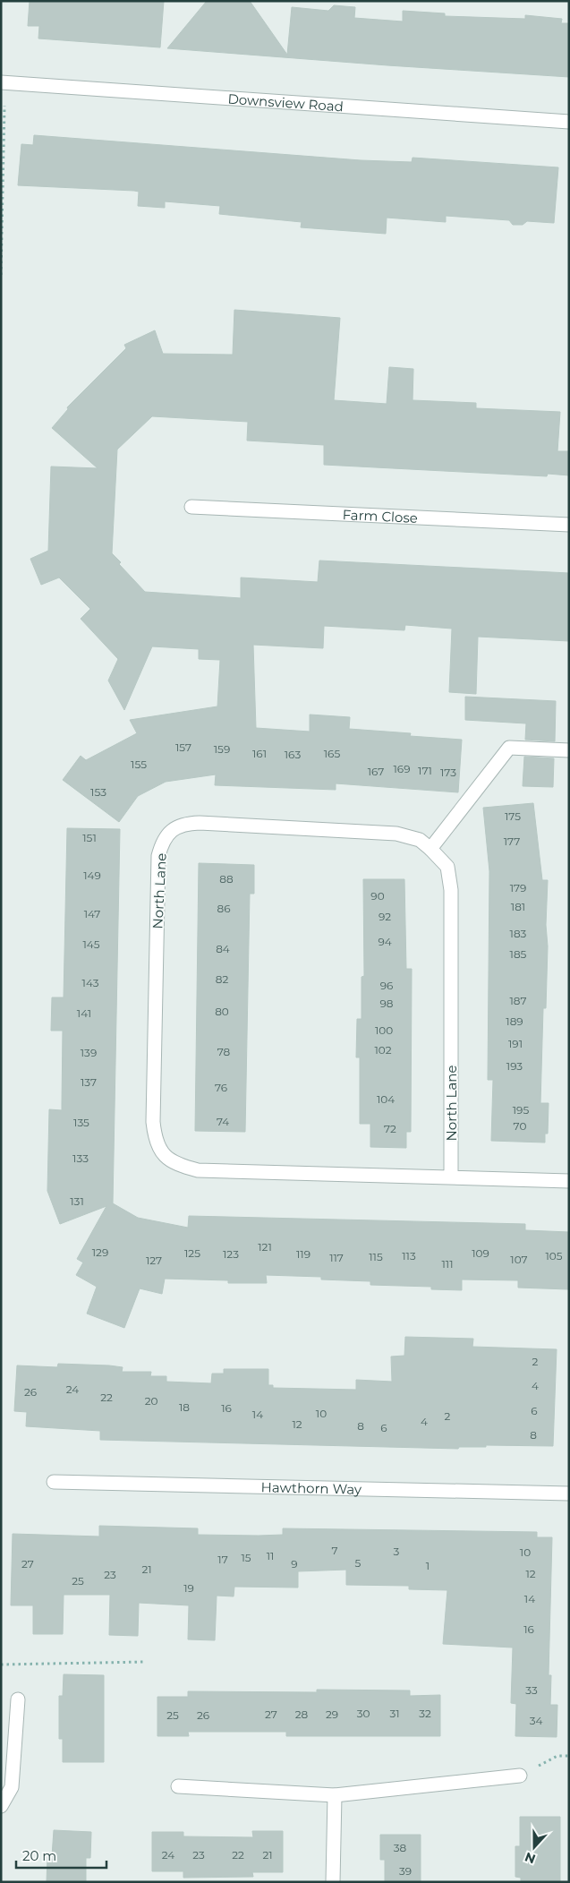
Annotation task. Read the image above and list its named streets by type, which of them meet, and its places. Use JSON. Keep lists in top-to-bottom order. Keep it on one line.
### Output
{"streets":{"street":["Downsview Road","Farm Close","North Lane","Hawthorn Way"]},"house_numbers":["157","159","161","165","163","155","169","171","167","173","153","175","151","177","149","88","179","90","181","86","147","92","183","94","145","84","185","82","143","96","187","98","80","141","189","100","191","102","78","139","193","137","76","104","195","74","135","70","72","133","131","121","129","125","109","123","119","113","105","115","117","107","127","111","2","4","24","26","22","20","18","16","6","10","14","2","4","12","8","6","8","7","3","10","11","15","17","5","27","9","1","21","12","23","25","19","14","16","33","30","31","32","27","28","29","25","26","34","38","24","23","22","21","39"],"scale_bar":"20 m","north":"bottom"}
